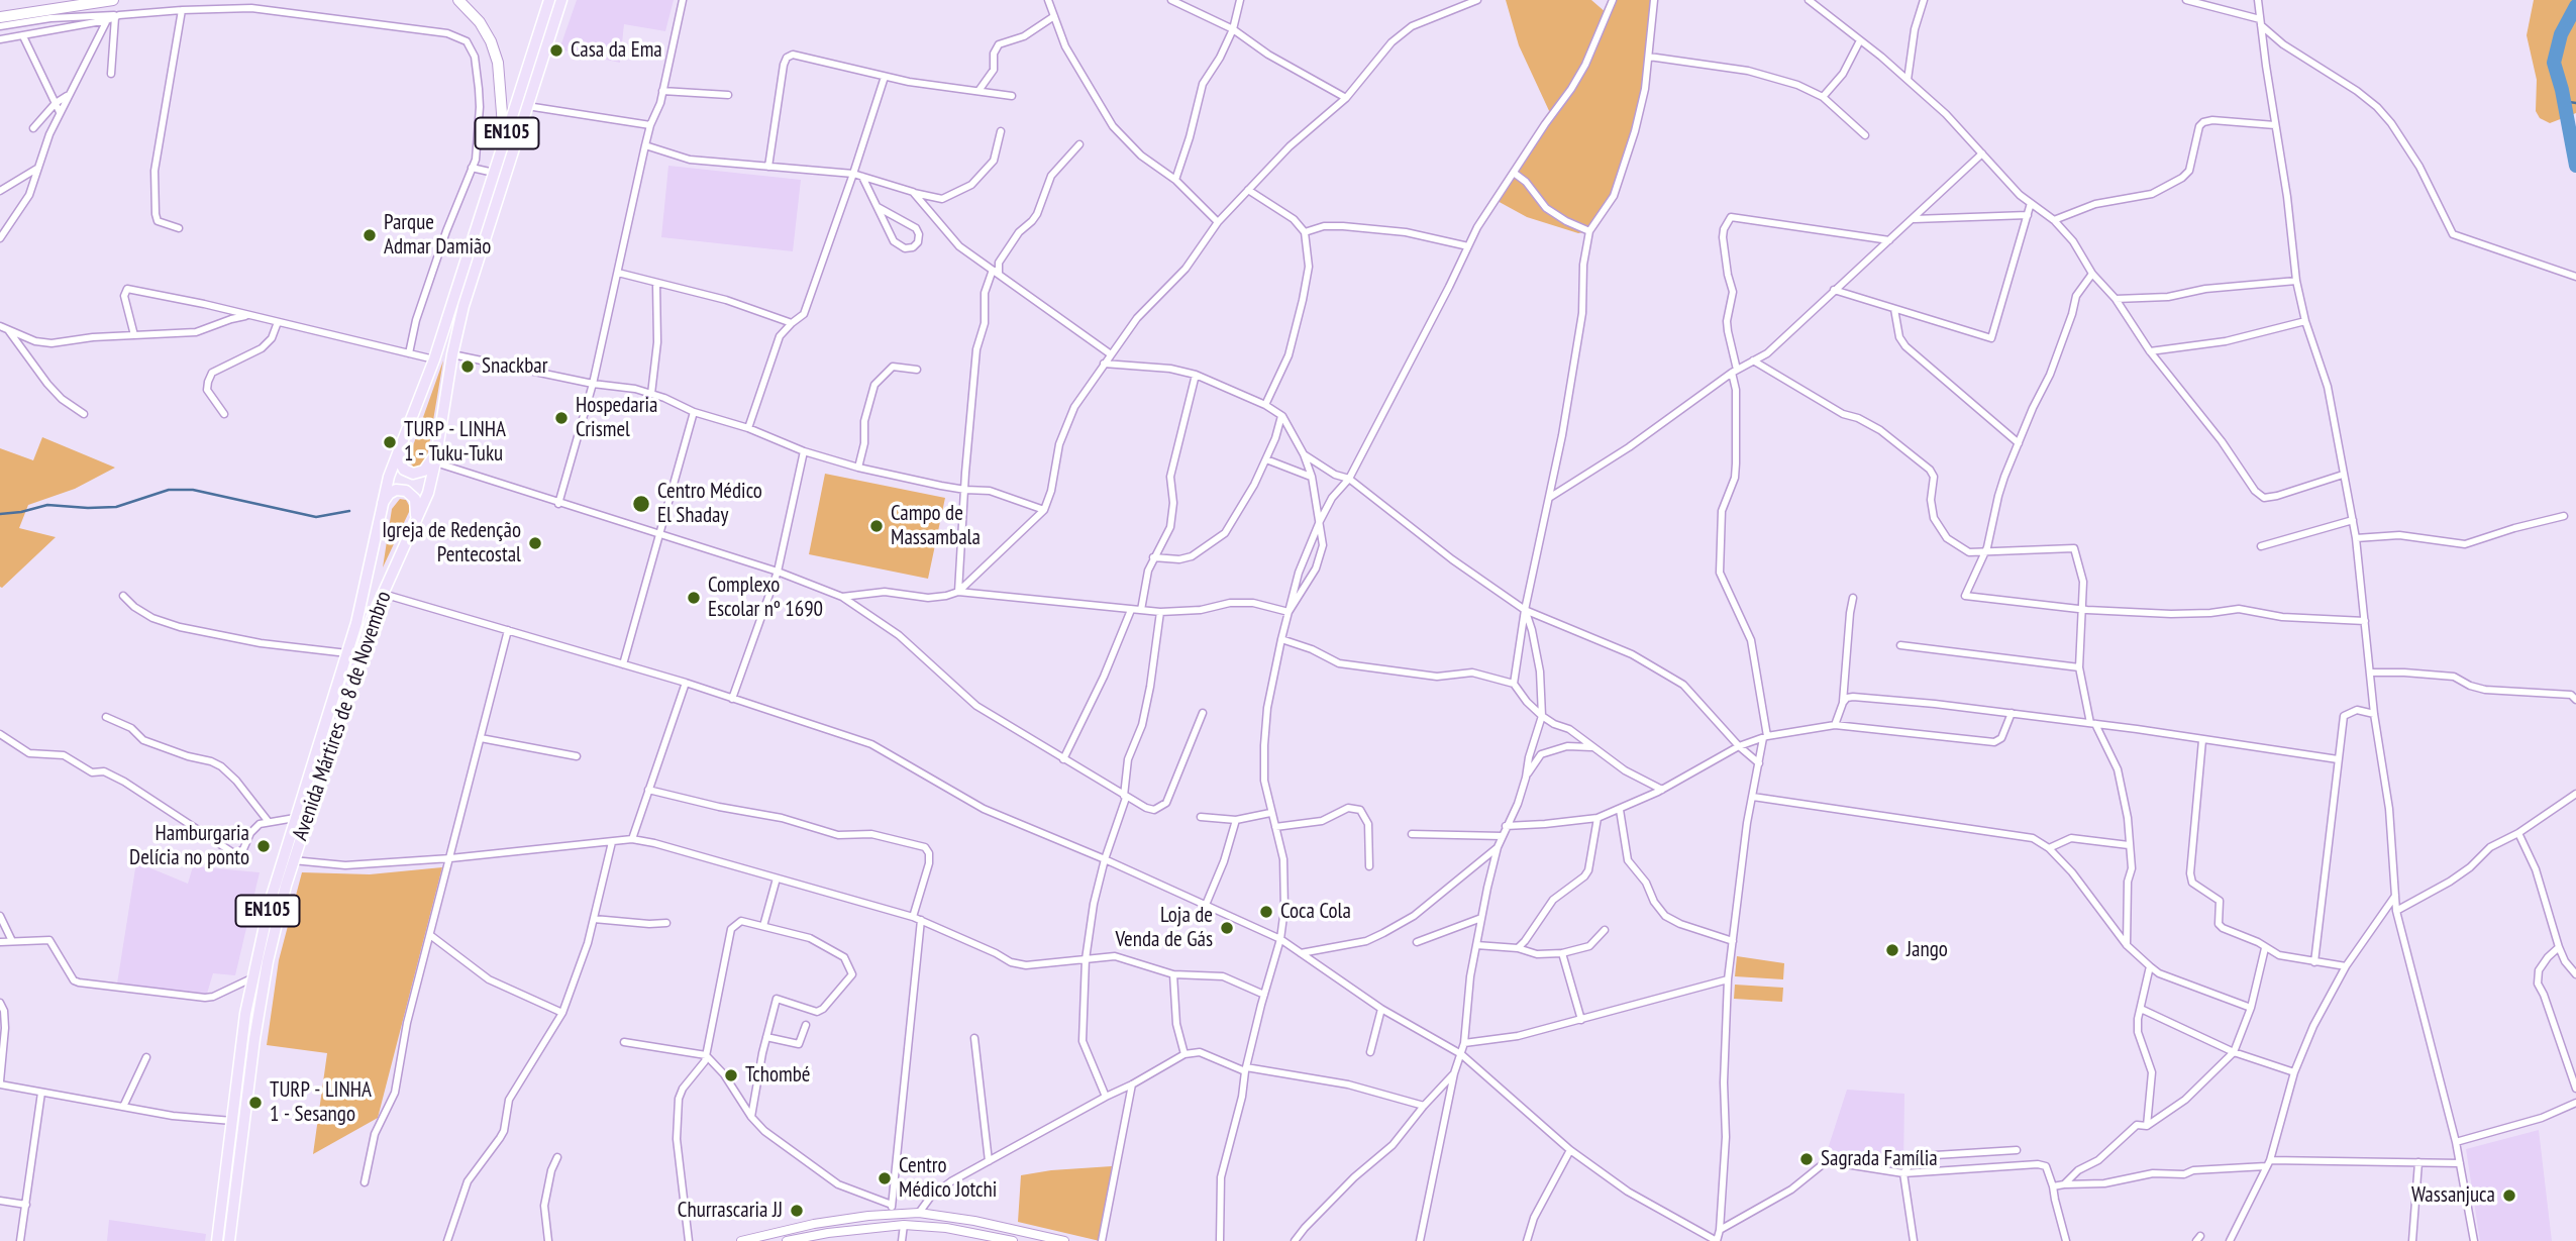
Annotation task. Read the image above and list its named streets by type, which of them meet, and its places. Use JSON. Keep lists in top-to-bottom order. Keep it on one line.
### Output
{"streets":{"main road":["EN105","Avenida Mártires de 8 de Novembro"]},"places":["Casa da Ema","Parque Admar Damião","Snackbar","Hospedaria Crismel","TURP - LINHA 1 - Tuku-Tuku","Centro Médico El Shaday","Campo de Massambala","Igreja de Redenção Pentecostal","Complexo Escolar nº 1690","Hamburgaria Delícia no ponto","Coca Cola","Loja de Venda de Gás","Jango","Tchombé","TURP - LINHA 1 - Sesango","Sagrada Família","Centro Médico Jotchi","Wassanjuca","Churrascaria JJ"]}
